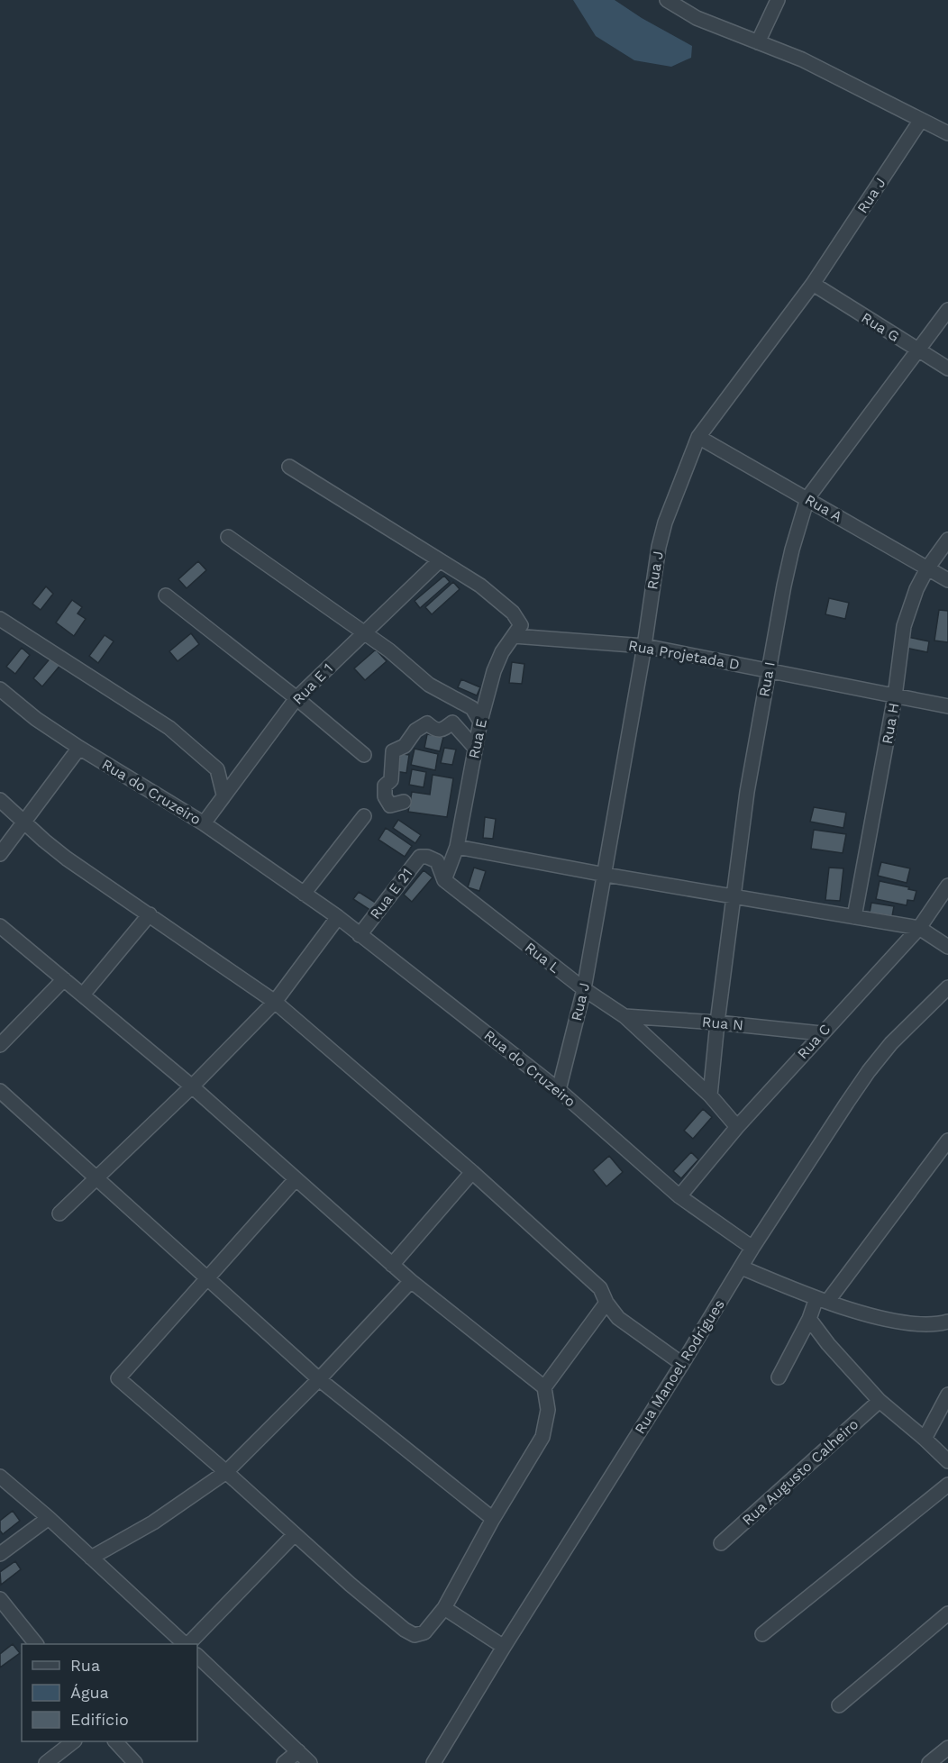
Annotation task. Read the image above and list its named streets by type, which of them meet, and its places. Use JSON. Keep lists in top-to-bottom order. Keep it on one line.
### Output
{"streets":{"street":["Rua J","Rua G","Rua A","Rua Projetada D","Rua I","Rua E 1","Rua H","Rua E","Rua do Cruzeiro","Rua E 21","Rua L","Rua N","Rua C","Rua Manoel Rodrigues","Rua Augusto Calheiro"]},"crossings":[["Rua J","Rua G"],["Rua J","Rua A"],["Rua J","Rua Projetada D"],["Rua J","Rua do Cruzeiro"],["Rua J","Rua L"],["Rua G","Rua I"],["Rua A","Rua I"],["Rua A","Rua H"],["Rua Projetada D","Rua I"],["Rua Projetada D","Rua H"],["Rua Projetada D","Rua E"],["Rua I","Rua L"],["Rua I","Rua N"],["Rua E 1","Rua do Cruzeiro"],["Rua do Cruzeiro","Rua E 21"],["Rua do Cruzeiro","Rua C"],["Rua do Cruzeiro","Rua Manoel Rodrigues"],["Rua E 21","Rua L"],["Rua L","Rua N"],["Rua L","Rua C"],["Rua N","Rua C"]],"legend":["Rua","Água","Edifício"]}
